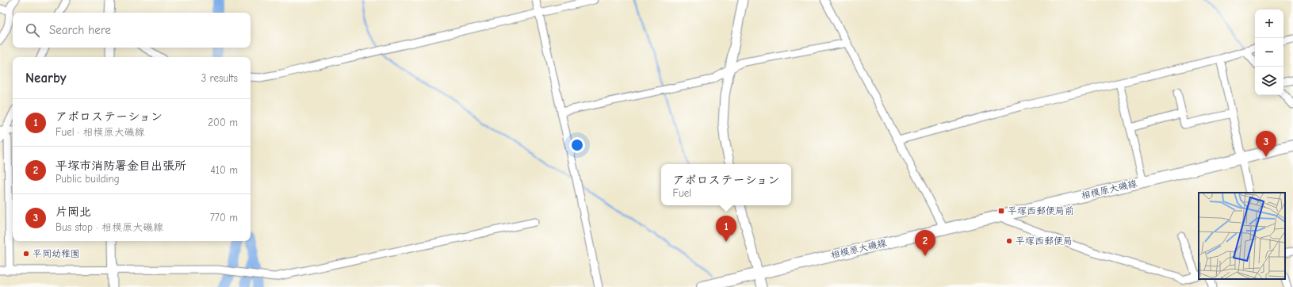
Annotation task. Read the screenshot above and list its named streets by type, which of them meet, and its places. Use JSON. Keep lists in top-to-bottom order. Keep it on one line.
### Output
{"streets":{"main road":["相模原大磯線"]},"places":{"transit":["平塚西郵便局前"],"other":["平塚西郵便局","平岡幼稚園"]},"page":{"map_buttons":["+","−"],"search":"Search here","heading":["Nearby","3 results"],"list":[{"mark":"1","name":"アポロステーション","note":"Fuel · 相模原大磯線","value":"200 m"},{"mark":"2","name":"平塚市消防署金目出張所","note":"Public building","value":"410 m"},{"mark":"3","name":"片岡北","note":"Bus stop · 相模原大磯線","value":"770 m"}],"pins":["3","1","2"],"popup":["アポロステーション","Fuel"]}}
